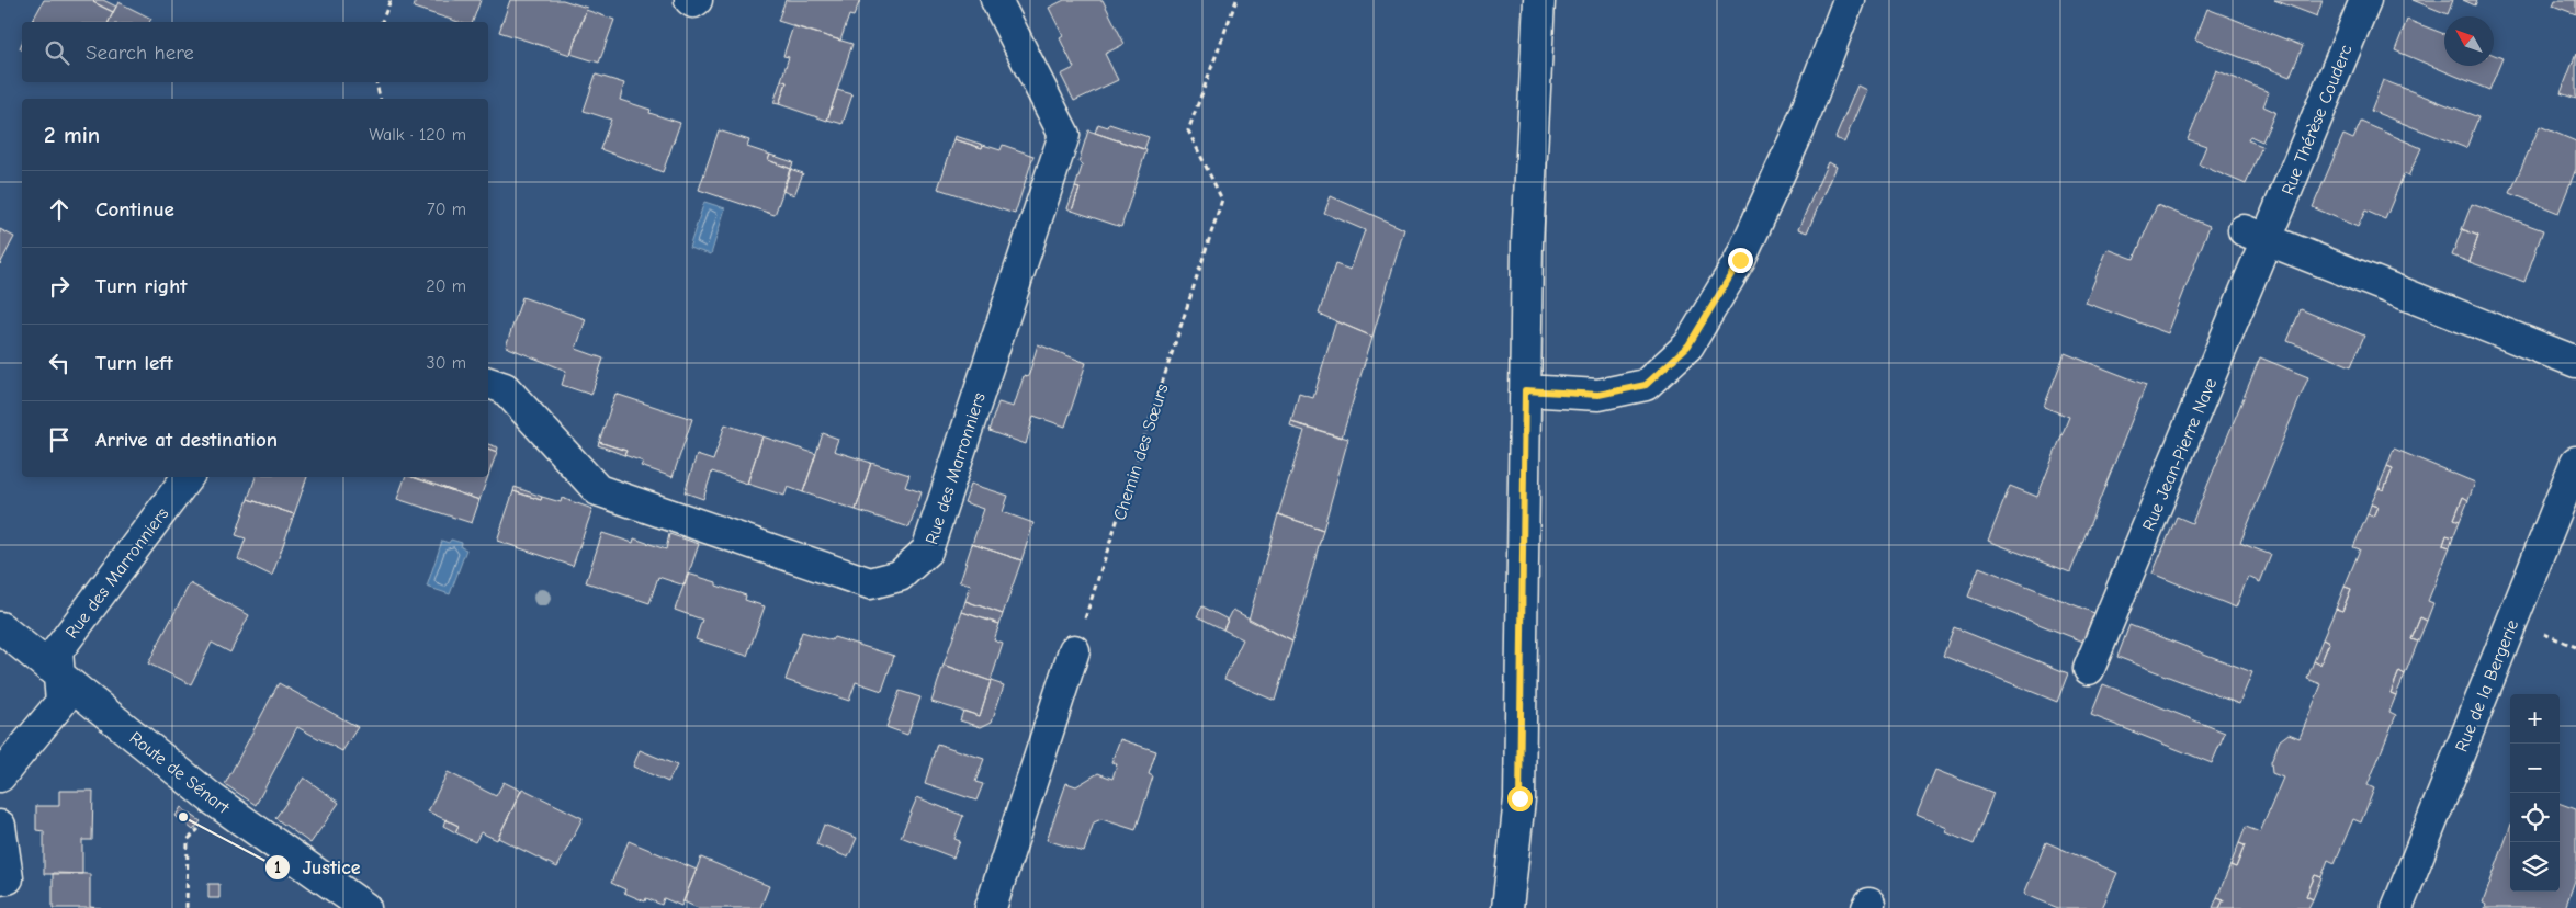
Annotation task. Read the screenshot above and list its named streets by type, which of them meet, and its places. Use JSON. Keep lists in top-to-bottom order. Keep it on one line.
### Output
{"streets":{"street":["Rue Thérèse Couderc","Rue Jean-Pierre Nave","Rue des Marronniers","Rue de la Bergerie","Route de Sénart"],"path":["Chemin des Sœurs"]},"crossings":[["Rue Thérèse Couderc","Rue Jean-Pierre Nave"],["Rue des Marronniers","Route de Sénart"]],"places":["Justice"],"north":"top left","page":{"search":"Search here","heading":["2 min","Walk · 120 m"],"list":[["Continue","70 m"],["Turn right","20 m"],["Turn left","30 m"],"Arrive at destination"],"map_buttons":["+","−"]}}
